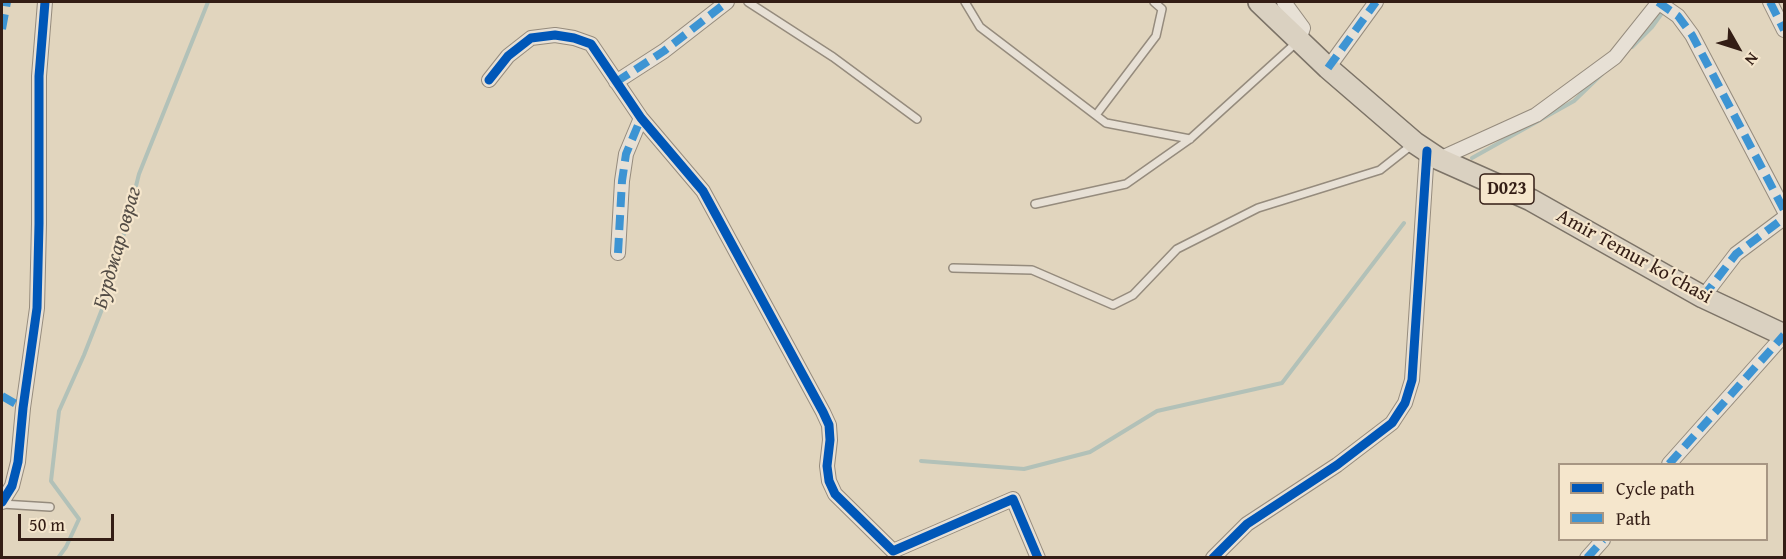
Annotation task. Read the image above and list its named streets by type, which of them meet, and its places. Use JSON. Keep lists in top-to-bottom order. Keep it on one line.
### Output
{"streets":{"main road":["D023","Amir Temur ko'chasi"]},"water":["Бурджар овраг"],"legend":["Cycle path","Path"],"scale_bar":"50 m","north":"bottom right"}
